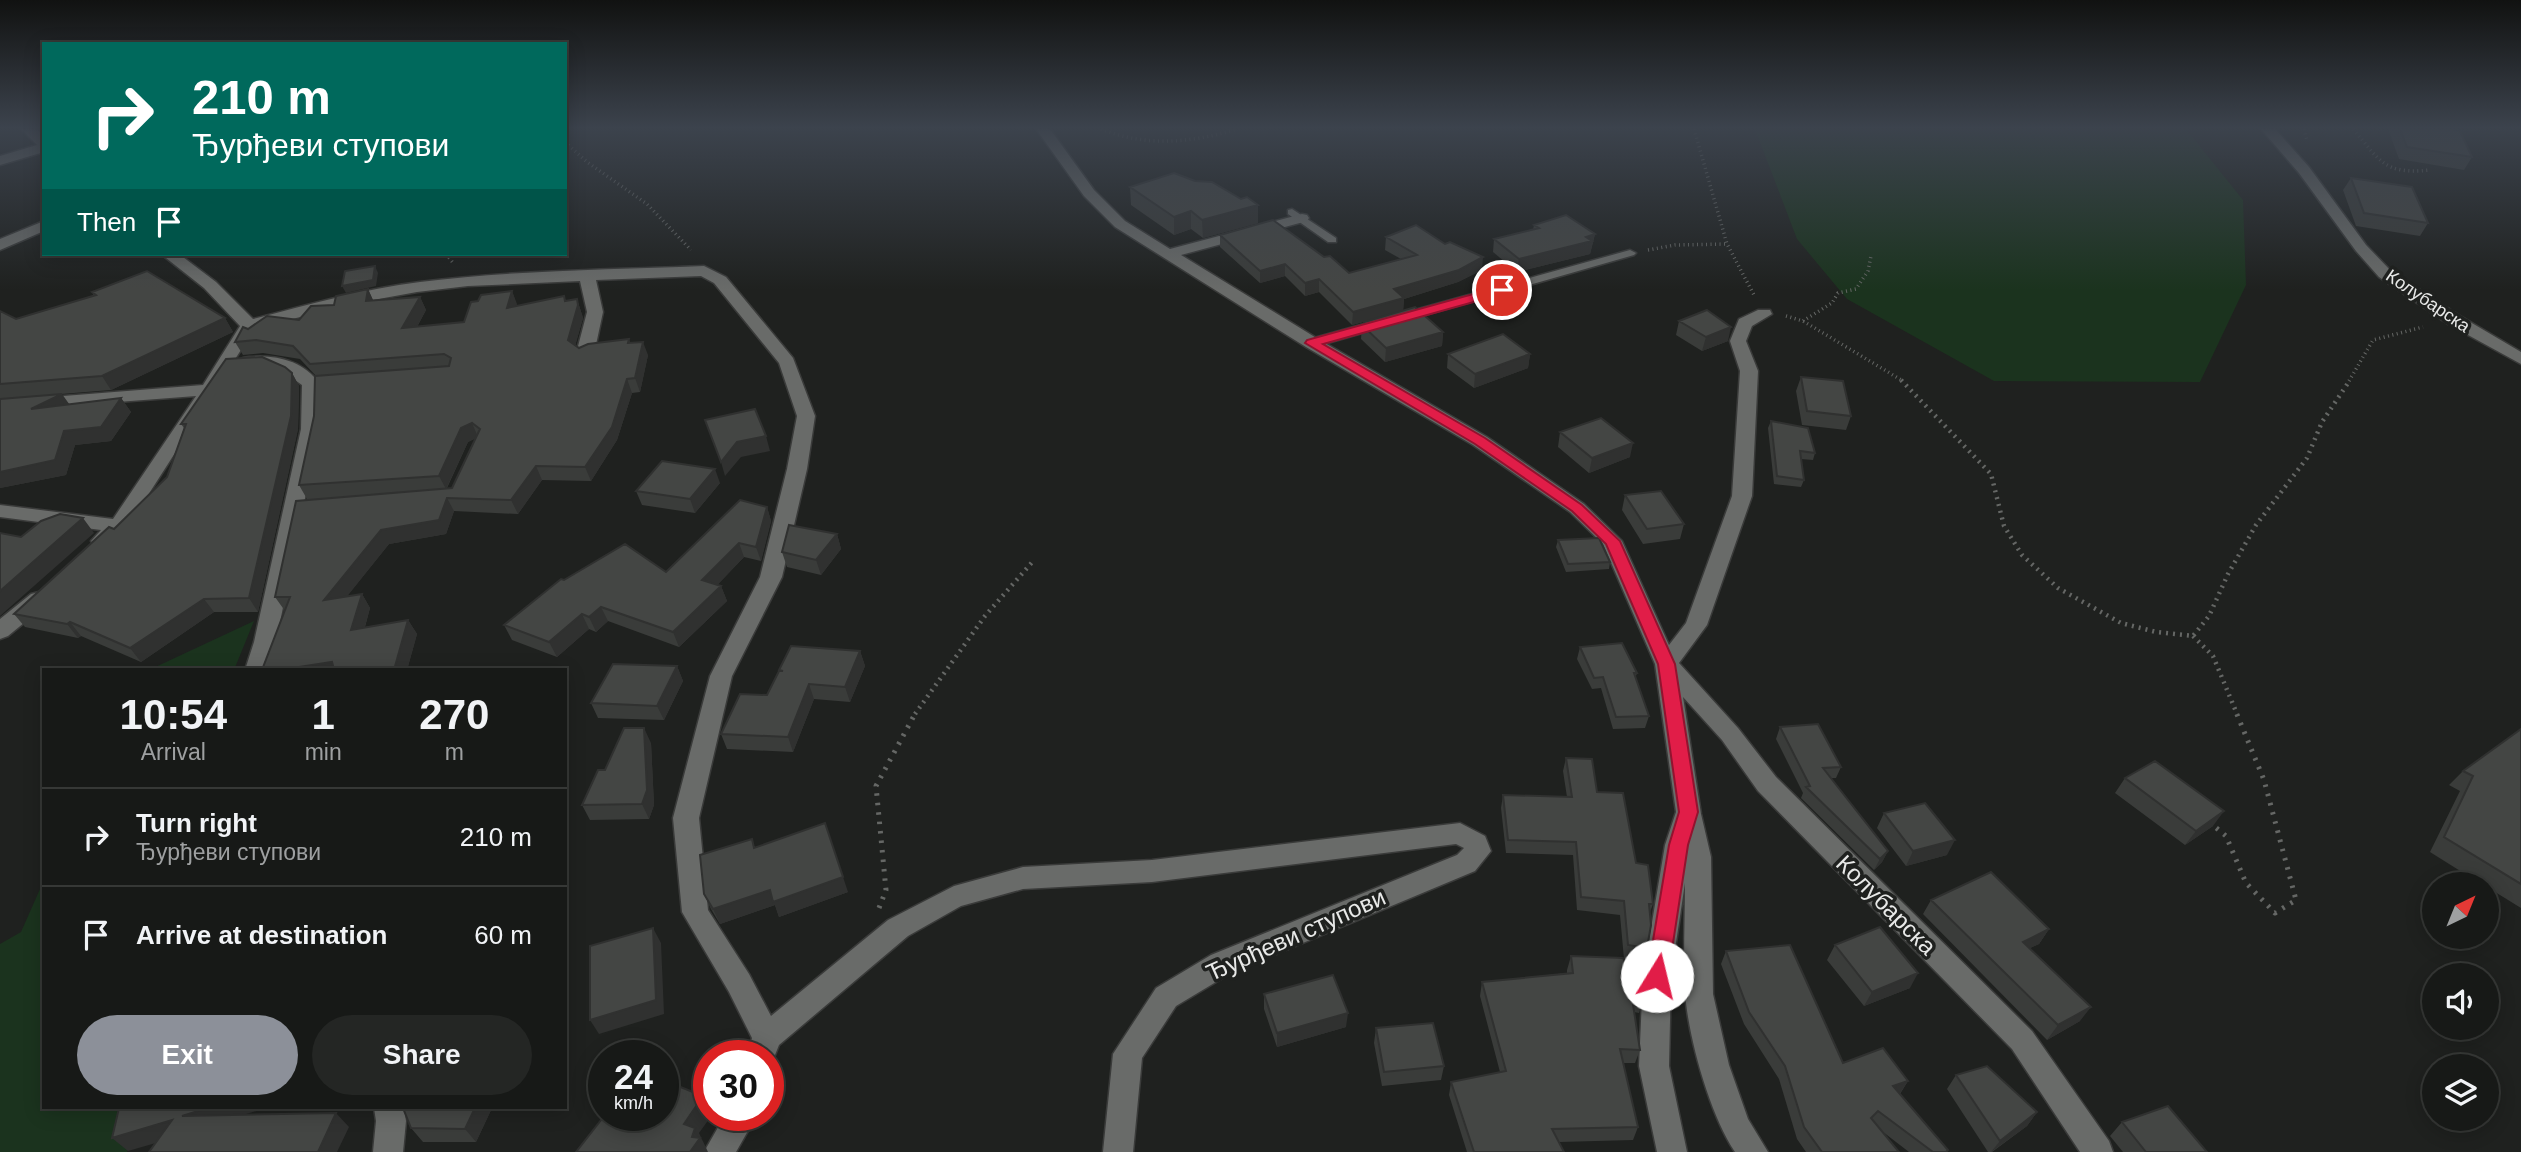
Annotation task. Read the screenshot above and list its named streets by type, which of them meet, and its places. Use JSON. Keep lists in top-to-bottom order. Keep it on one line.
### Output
{"streets":{"street":["Колубарска","Ђурђеви ступови"]},"north":"top right","page":{"turn":["210 m","Ђурђеви ступови"],"then":"Then","eta":["10:54","Arrival","1","min","270","m"],"list":[{"name":"Turn right","note":"Ђурђеви ступови","value":"210 m"},{"name":"Arrive at destination","value":"60 m"}],"buttons":["Exit","Share"],"speed":"24 km/h","limit":"30"}}
